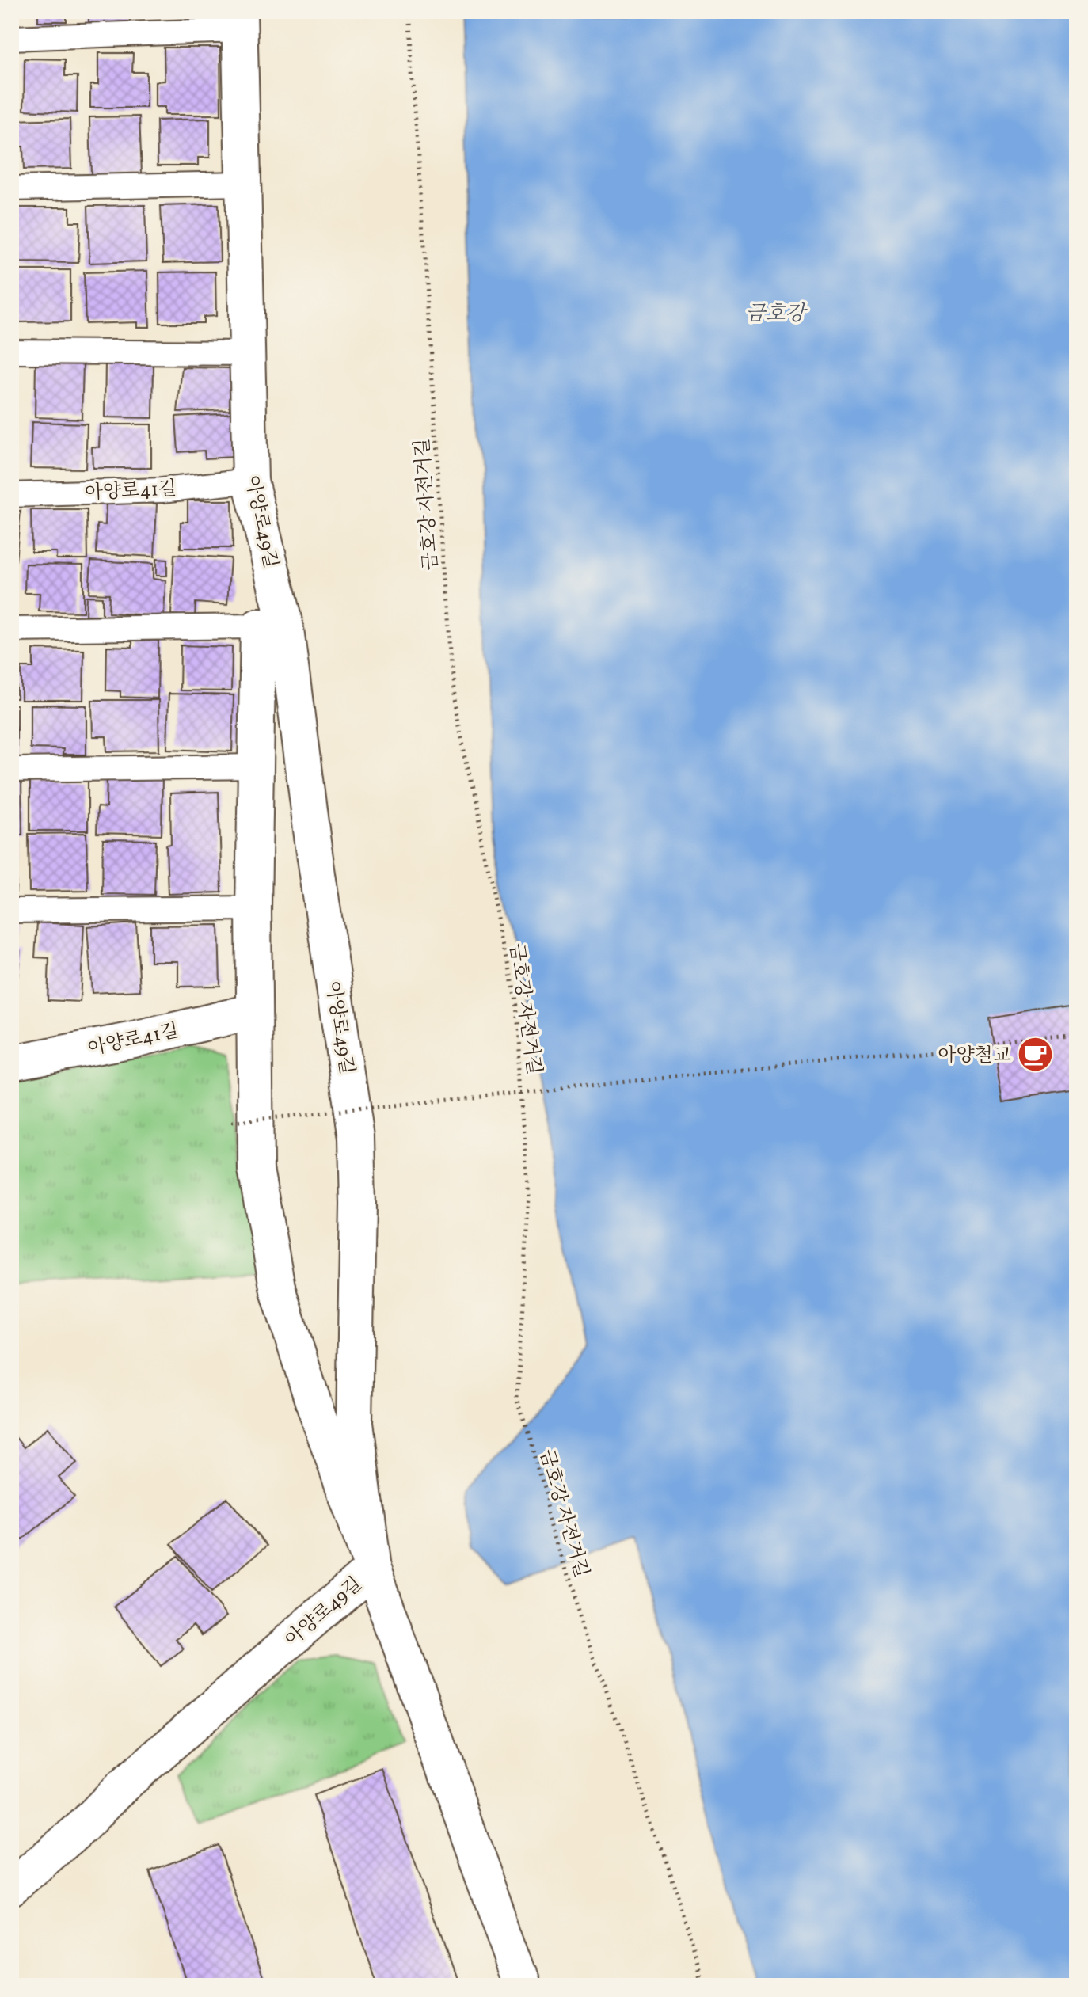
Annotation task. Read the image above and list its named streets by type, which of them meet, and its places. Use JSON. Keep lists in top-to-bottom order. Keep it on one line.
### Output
{"streets":{"street":["아양로41길","아양로49길"],"path":["금호강 자전거길"]},"crossings":[["아양로41길","아양로49길"]],"water":["금호강"],"places":{"cafe":["아양철교"]}}
